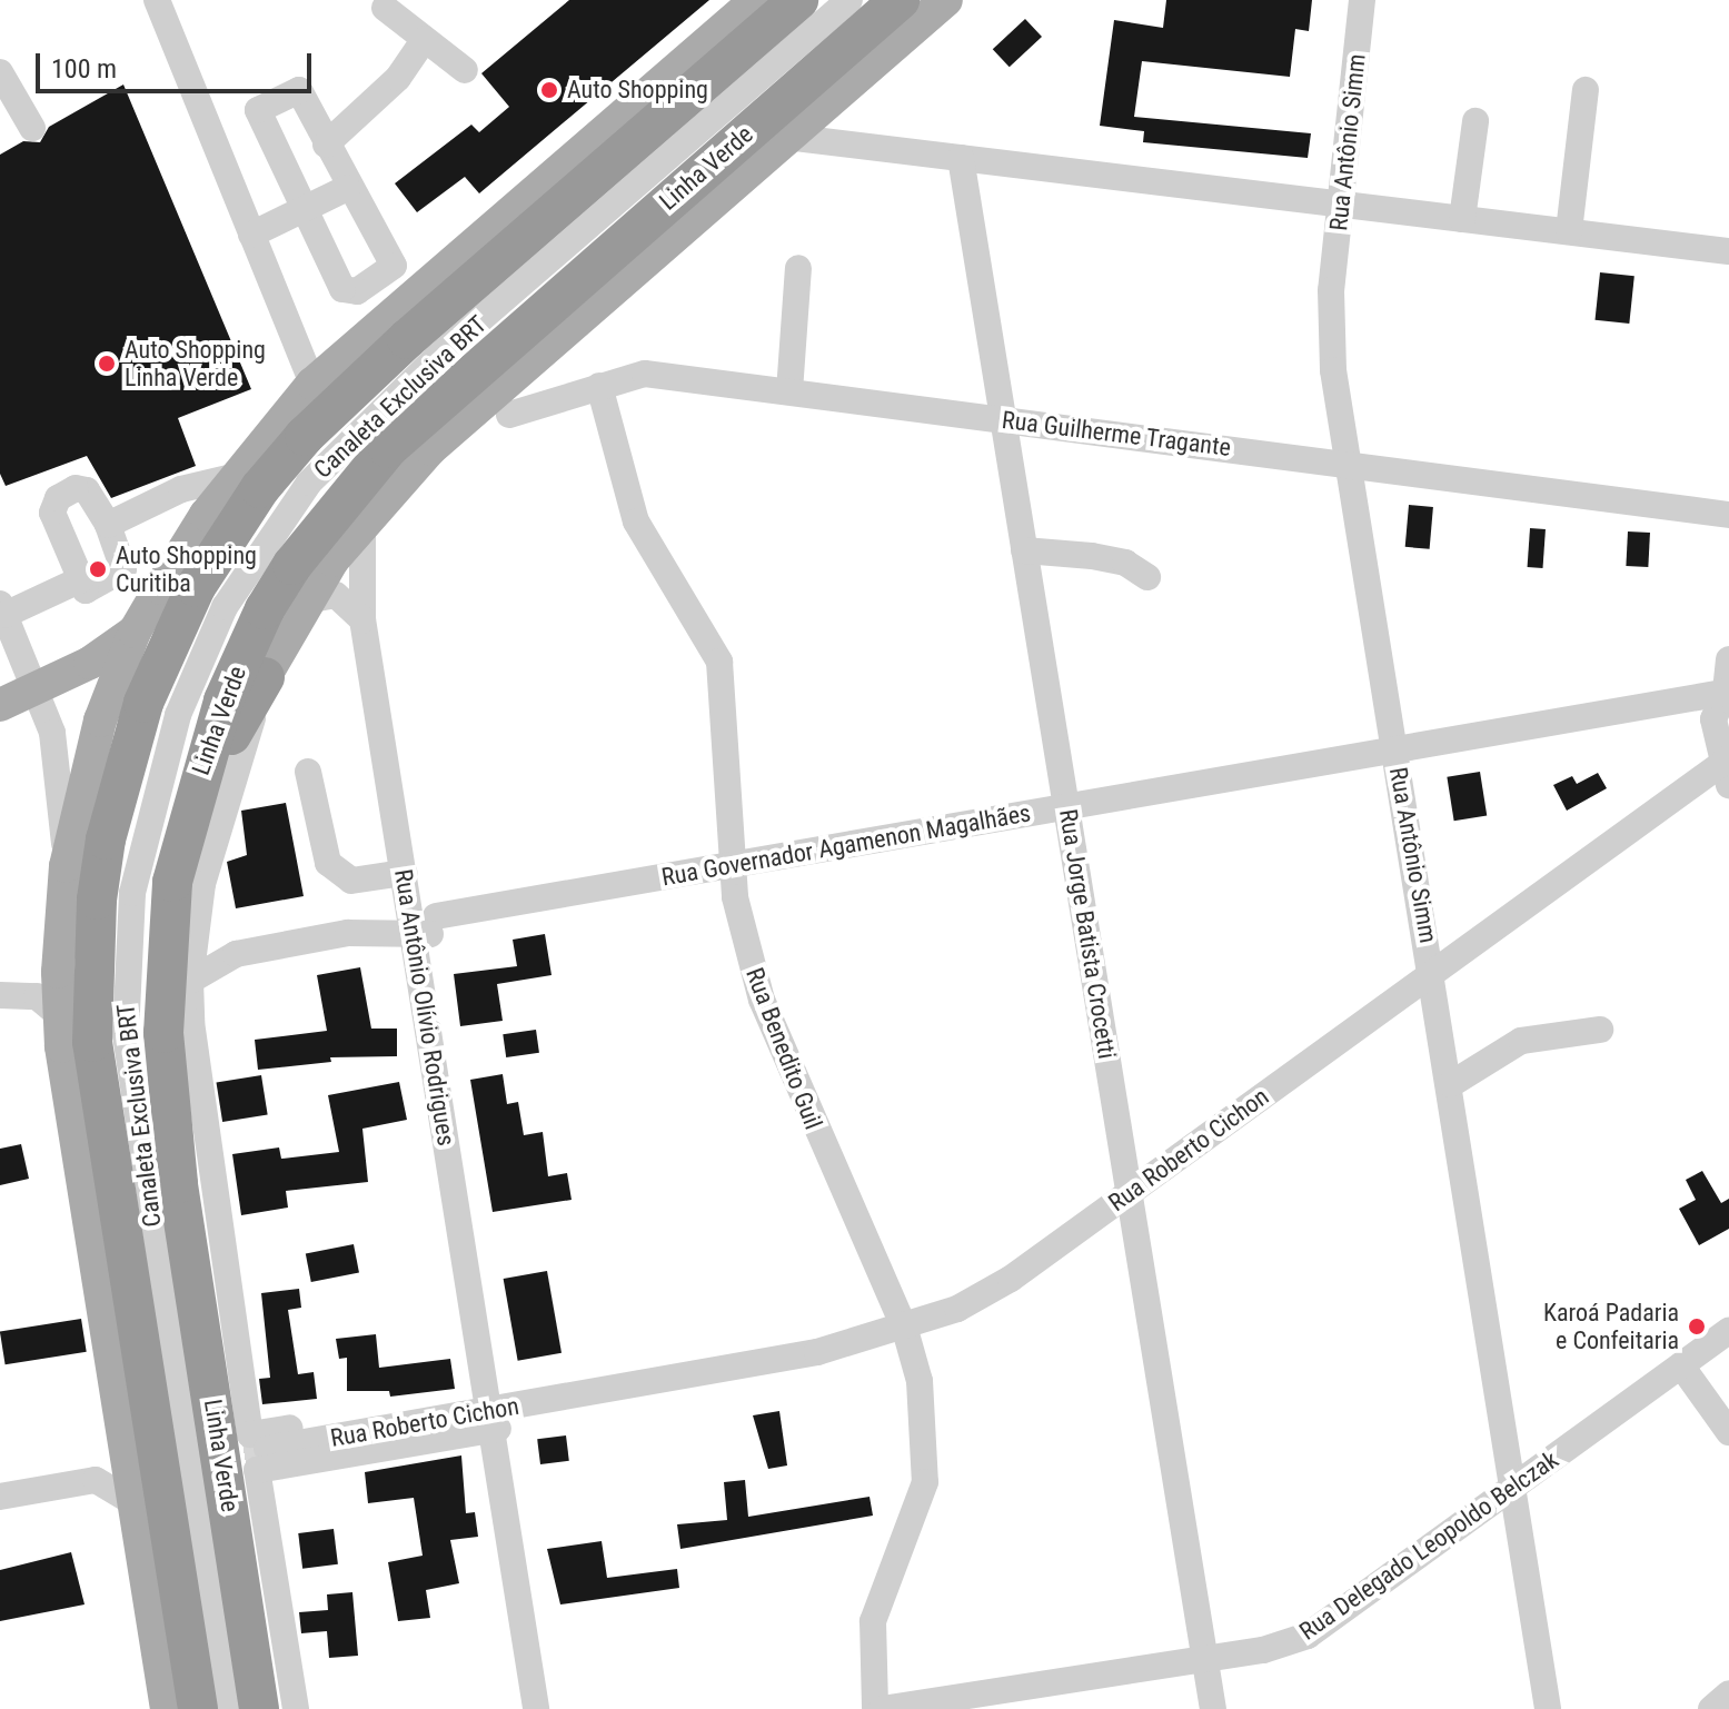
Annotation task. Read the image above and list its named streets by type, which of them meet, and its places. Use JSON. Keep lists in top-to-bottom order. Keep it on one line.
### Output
{"streets":{"highway":["Linha Verde"],"street":["Rua Antônio Simm","Canaleta Exclusiva BRT","Rua Guilherme Tragante","Rua Governador Agamenon Magalhães","Rua Jorge Batista Crocetti","Rua Antônio Olívio Rodrigues","Rua Benedito Guil","Rua Roberto Cichon","Rua Delegado Leopoldo Belczak"]},"crossings":[["Rua Antônio Simm","Rua Guilherme Tragante"],["Rua Antônio Simm","Rua Governador Agamenon Magalhães"],["Rua Antônio Simm","Rua Roberto Cichon"],["Rua Antônio Simm","Rua Delegado Leopoldo Belczak"],["Linha Verde","Rua Antônio Olívio Rodrigues"],["Linha Verde","Rua Roberto Cichon"],["Rua Guilherme Tragante","Rua Jorge Batista Crocetti"],["Rua Guilherme Tragante","Rua Benedito Guil"],["Rua Governador Agamenon Magalhães","Rua Jorge Batista Crocetti"],["Rua Governador Agamenon Magalhães","Rua Benedito Guil"],["Rua Jorge Batista Crocetti","Rua Roberto Cichon"],["Rua Jorge Batista Crocetti","Rua Delegado Leopoldo Belczak"],["Rua Benedito Guil","Rua Roberto Cichon"],["Rua Benedito Guil","Rua Delegado Leopoldo Belczak"]],"places":["Auto Shopping","Auto Shopping Linha Verde","Auto Shopping Curitiba","Karoá Padaria e Confeitaria"],"scale_bar":"100 m"}
